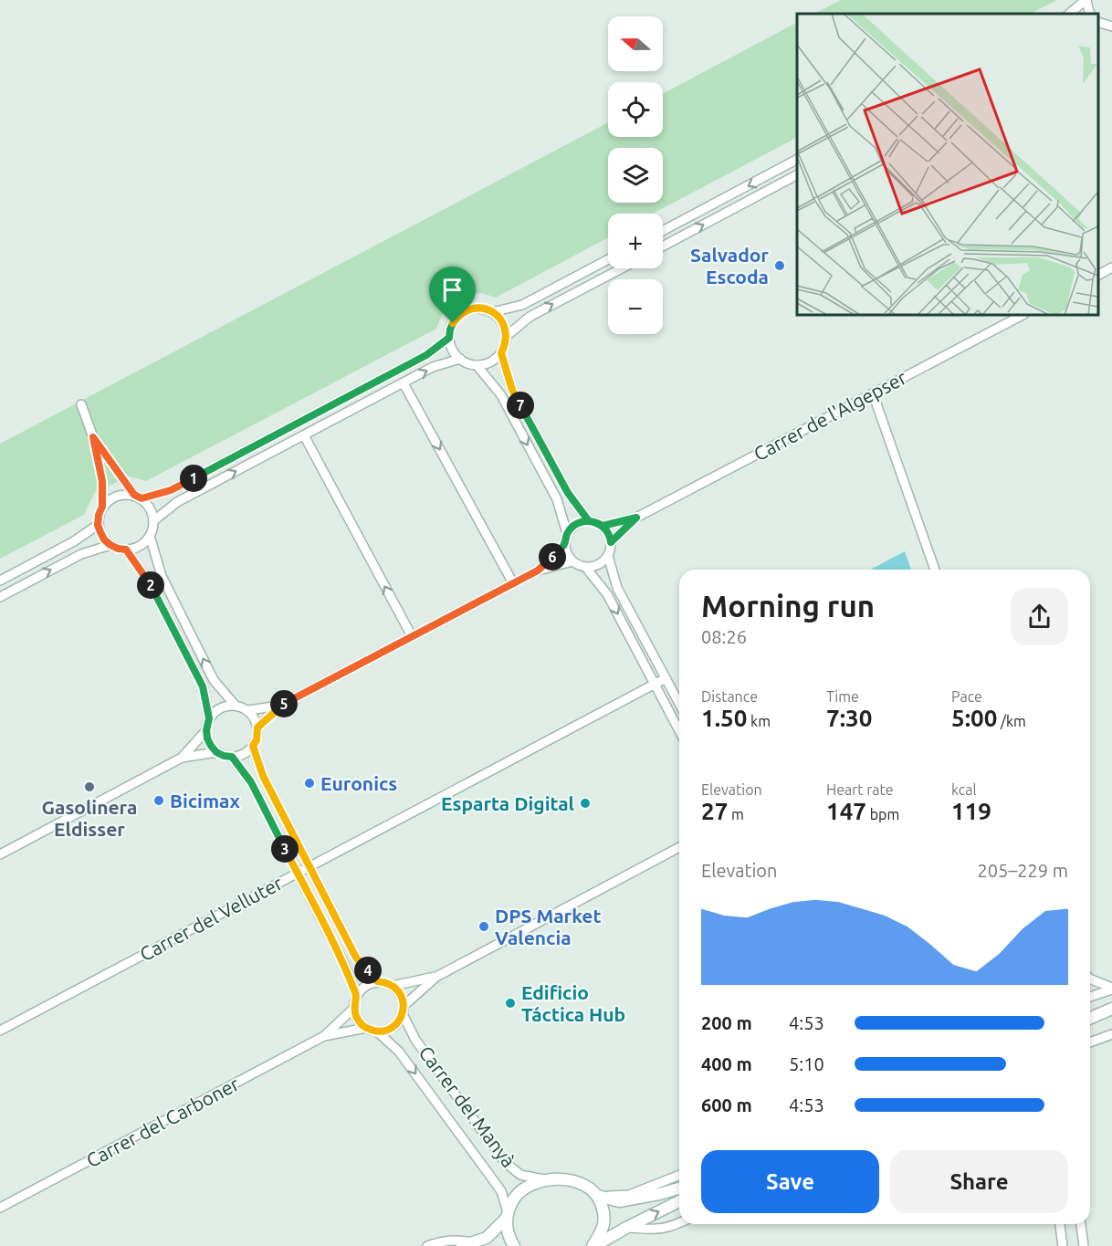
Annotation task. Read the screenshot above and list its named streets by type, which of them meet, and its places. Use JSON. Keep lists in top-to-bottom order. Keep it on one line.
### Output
{"streets":{"street":["Carrer de l'Algepser","Carrer del Velluter","Carrer del Manyà","Carrer del Carboner"]},"crossings":[["Carrer del Manyà","Carrer del Carboner"]],"places":["Salvador Escoda","Euronics","Gasolinera Eldisser","Bicimax","Esparta Digital","DPS Market Valencia","Edificio Táctica Hub"],"north":"left","page":{"map_buttons":["+","−"],"pins":["7","1","6","2","5","3","4"],"heading":["Morning run","08:26"],"stats":[["Distance","1.50 km"],["Time","7:30"],["Pace","5:00 /km"],["Elevation","27 m"],["Heart rate","147 bpm"],["kcal","119"]],"chart":["Elevation","205–229 m"],"list":[{"name":"200 m","note":"4:53"},{"name":"400 m","note":"5:10"},{"name":"600 m","note":"4:53"}],"buttons":["Save","Share"]}}
